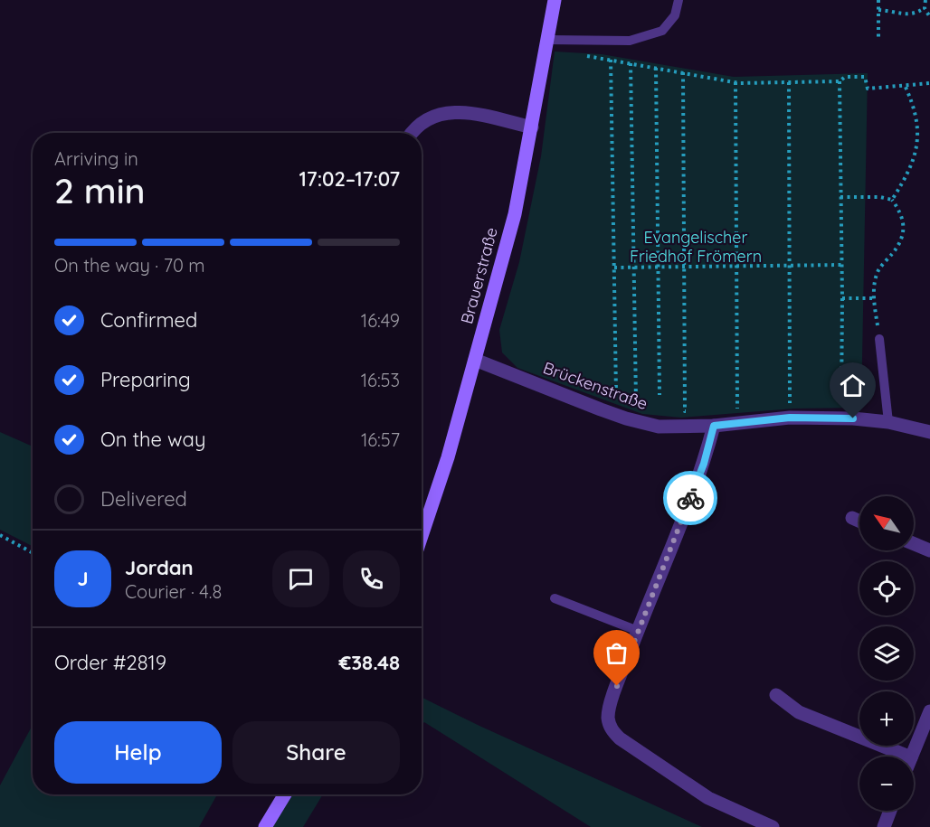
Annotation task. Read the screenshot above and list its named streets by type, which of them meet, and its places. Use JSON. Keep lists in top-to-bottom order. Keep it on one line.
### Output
{"streets":{"main road":["Brauerstraße"],"street":["Brückenstraße"]},"crossings":[["Brauerstraße","Brückenstraße"]],"parks":["Evangelischer Friedhof Frömern"],"north":"top left","page":{"heading":["2 min","Arriving in","17:02–17:07"],"panel":["Jordan","Courier · 4.8","Order #2819","€38.48"],"bar":"On the way · 70 m","list":[["Confirmed","16:49"],["Preparing","16:53"],["On the way","16:57"],"Delivered"],"map_buttons":["+","−"],"round":"J","buttons":["Help","Share"]}}
